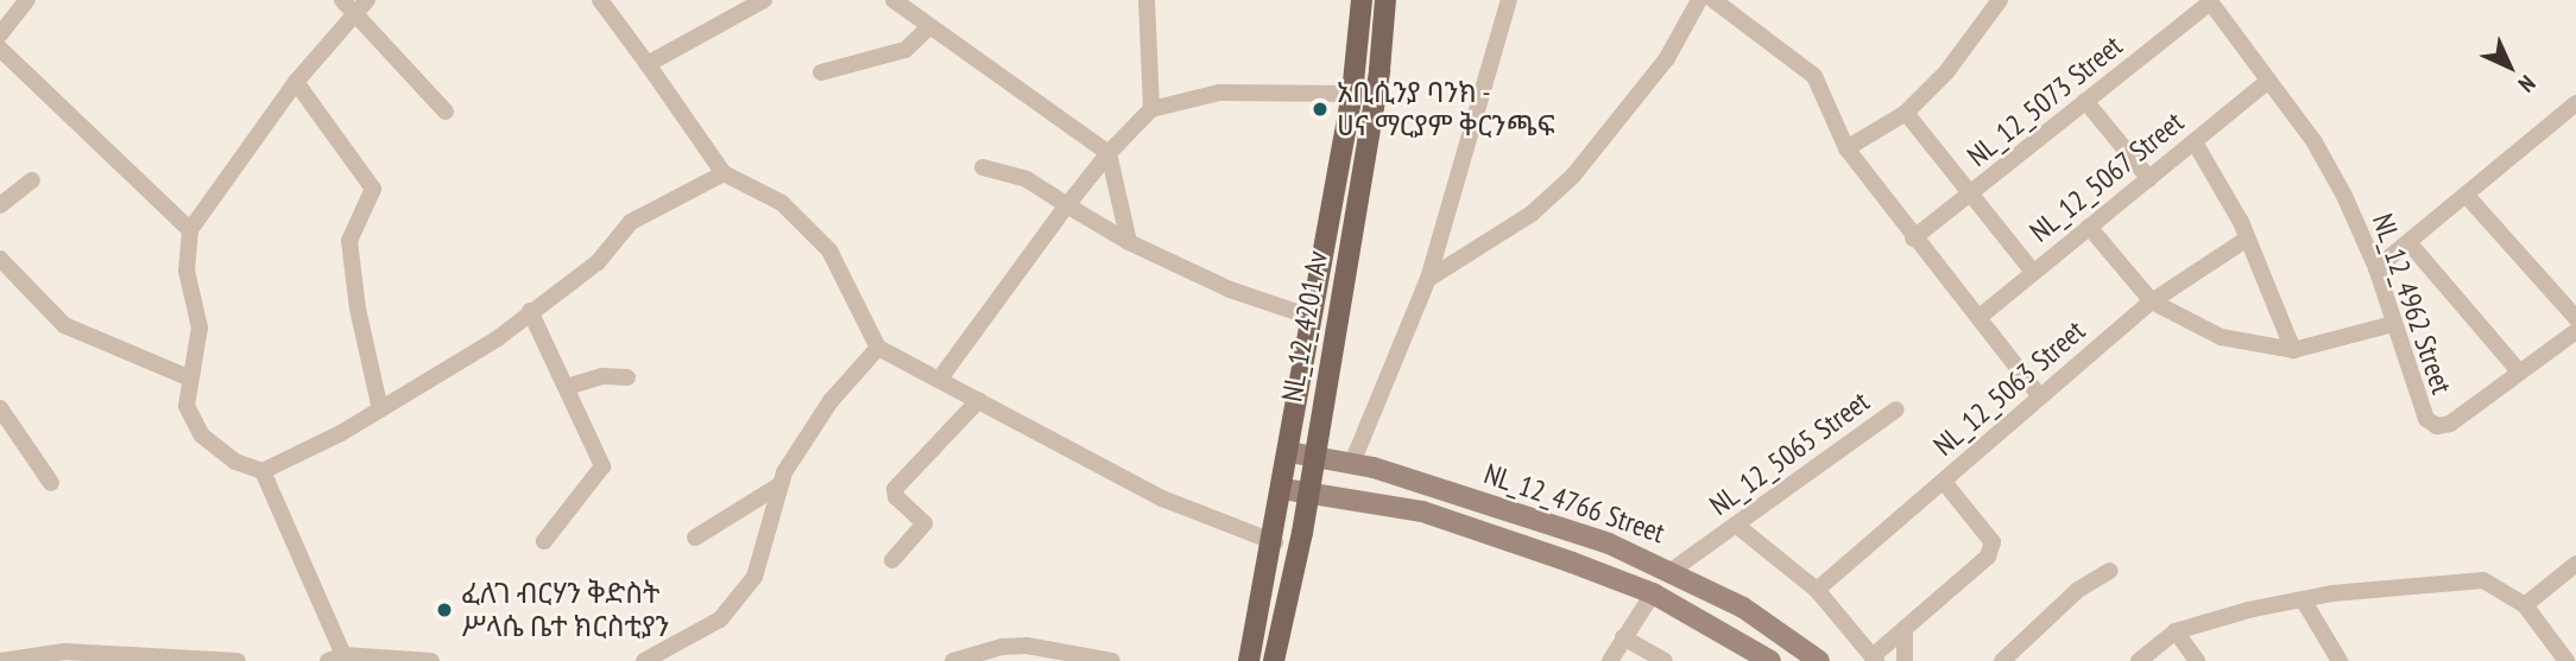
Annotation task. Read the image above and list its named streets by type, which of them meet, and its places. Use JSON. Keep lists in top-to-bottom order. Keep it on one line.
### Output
{"streets":{"main road":["NL_12_4201 Av"],"street":["NL_12_5073 Street","NL_12_5067 Street","NL_12_4962 Street","NL_12_5063 Street","NL_12_5065 Street","NL_12_4766 Street"]},"crossings":[["NL_12_5073 Street","NL_12_4962 Street"],["NL_12_5067 Street","NL_12_4962 Street"],["NL_12_4201 Av","NL_12_4766 Street"],["NL_12_5065 Street","NL_12_4766 Street"]],"places":["አቢሲንያ ባንክ - ሀና ማርያም ቅርንጫፍ","ፈለገ ብርሃን ቅድስት ሥላሴ ቤተ ክርስቲያን"],"north":"bottom right"}
